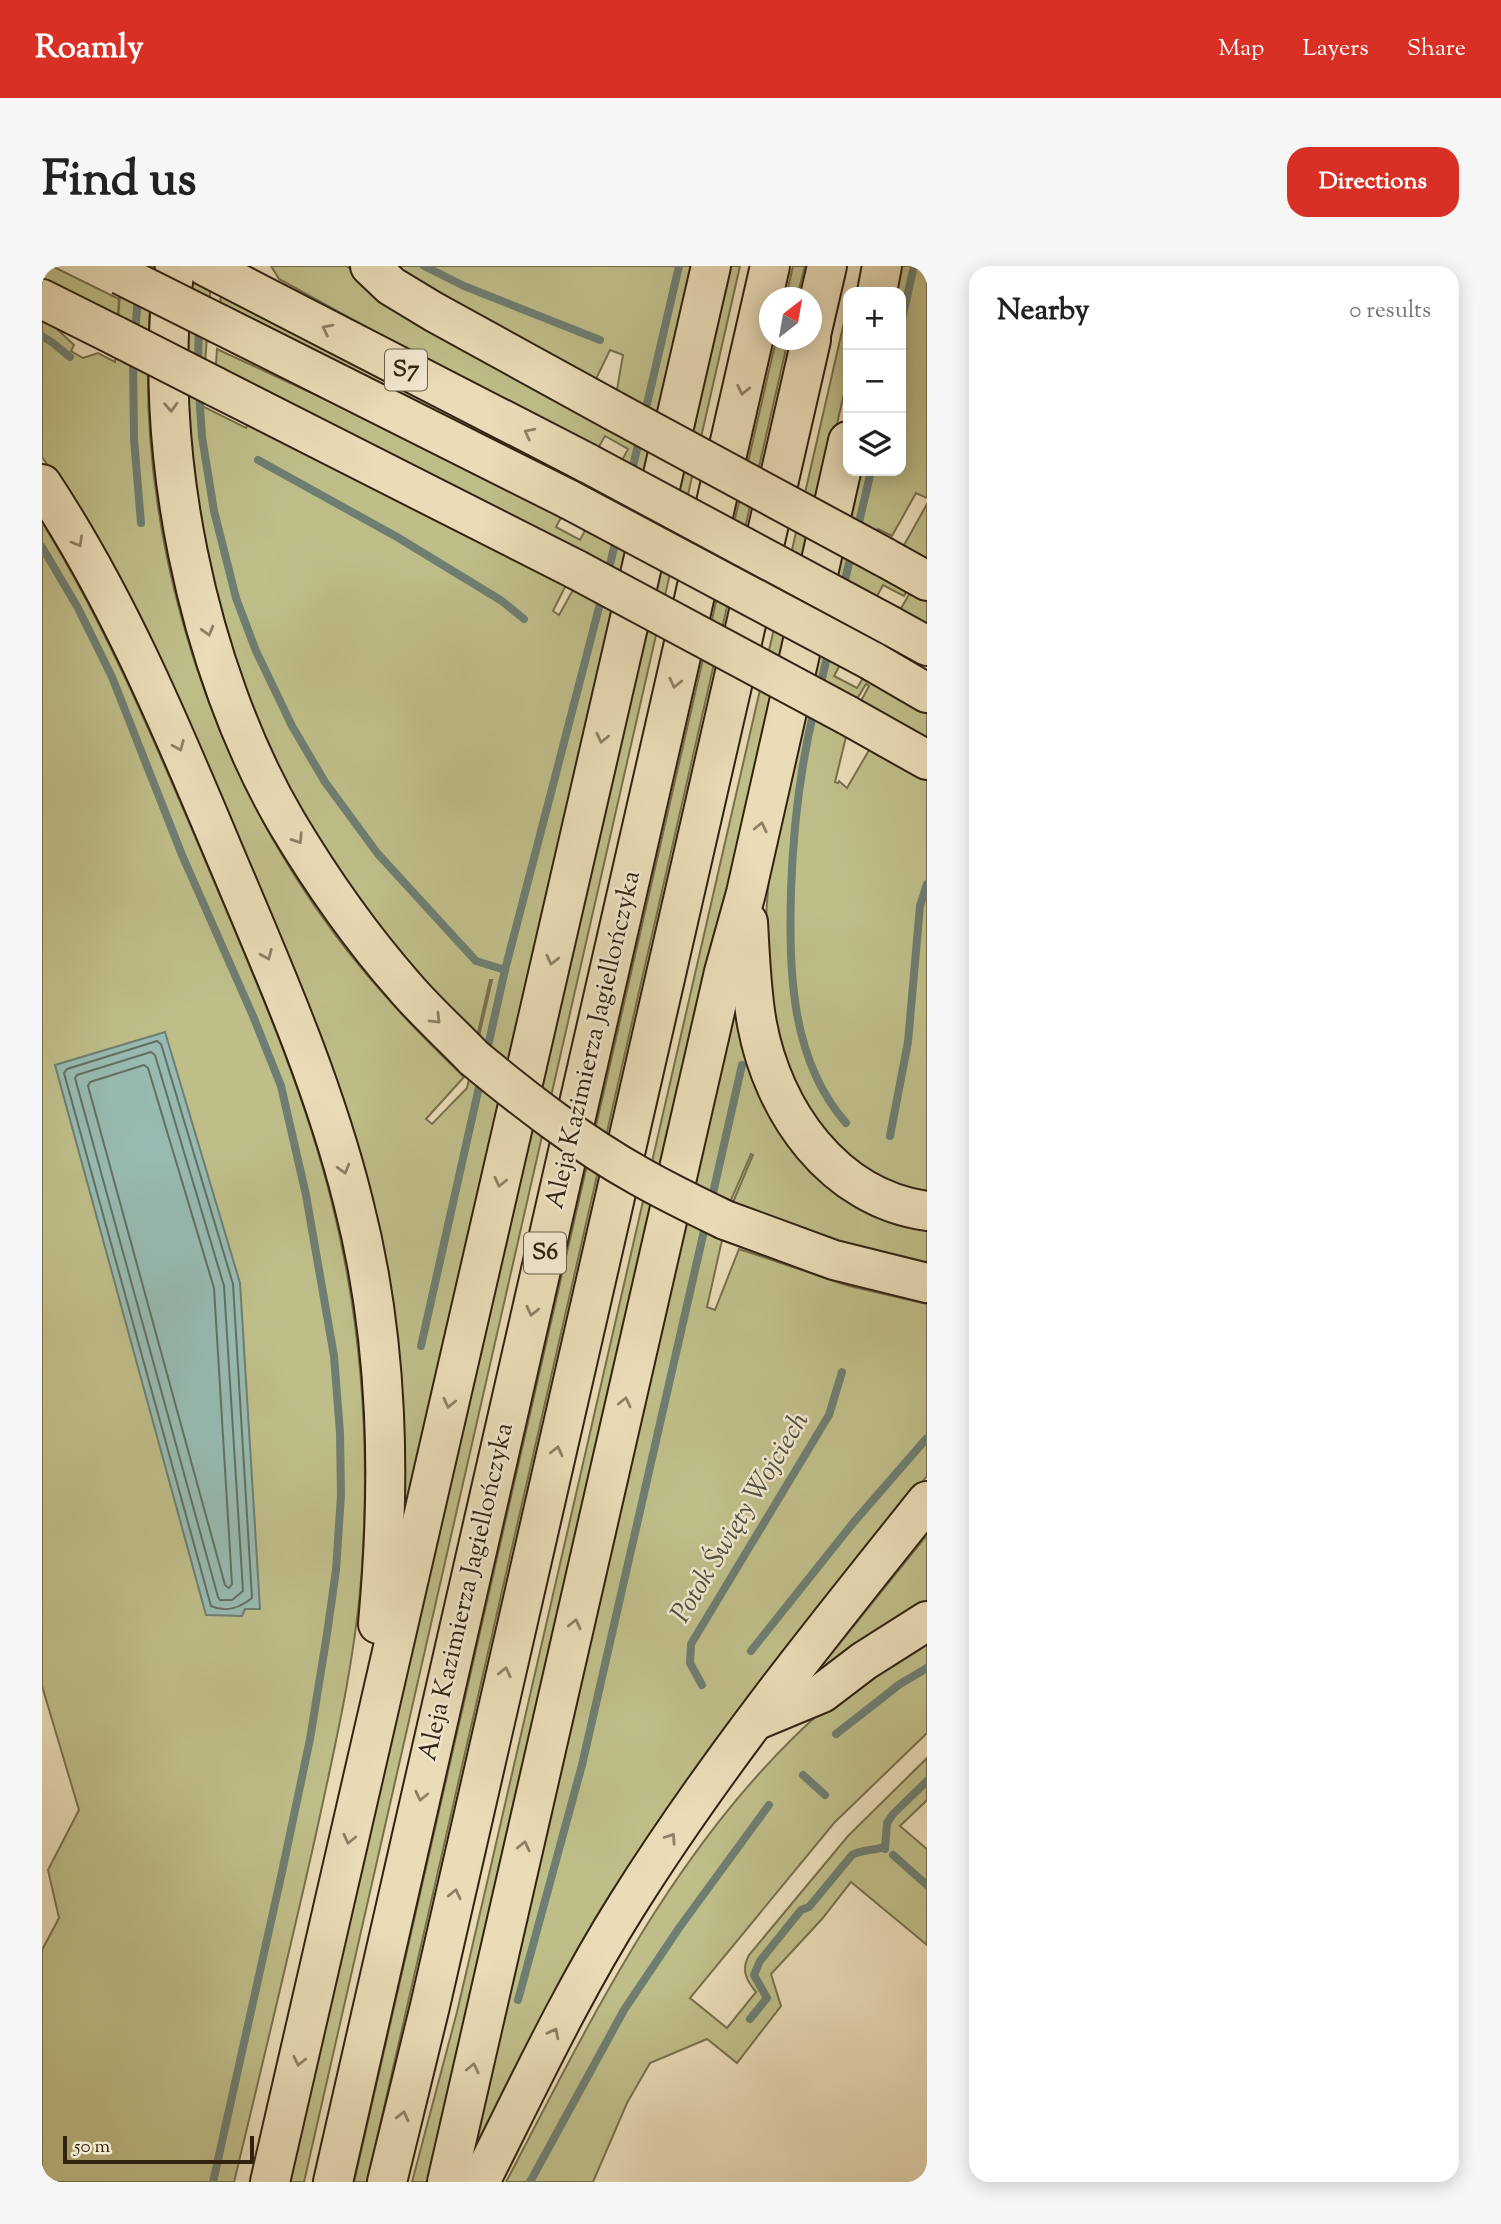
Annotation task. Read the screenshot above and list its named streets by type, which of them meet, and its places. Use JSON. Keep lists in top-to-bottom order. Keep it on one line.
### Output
{"streets":{"highway":["S7","Aleja Kazimierza Jagiellończyka","S6"]},"water":["Potok Święty Wojciech"],"scale_bar":"50 m","north":"top right","page":{"header":"Roamly","nav":["Map","Layers","Share"],"title":"Find us","buttons":"Directions","heading":["Nearby","0 results"],"map_buttons":["+","−"],"scale":"50 m"}}
